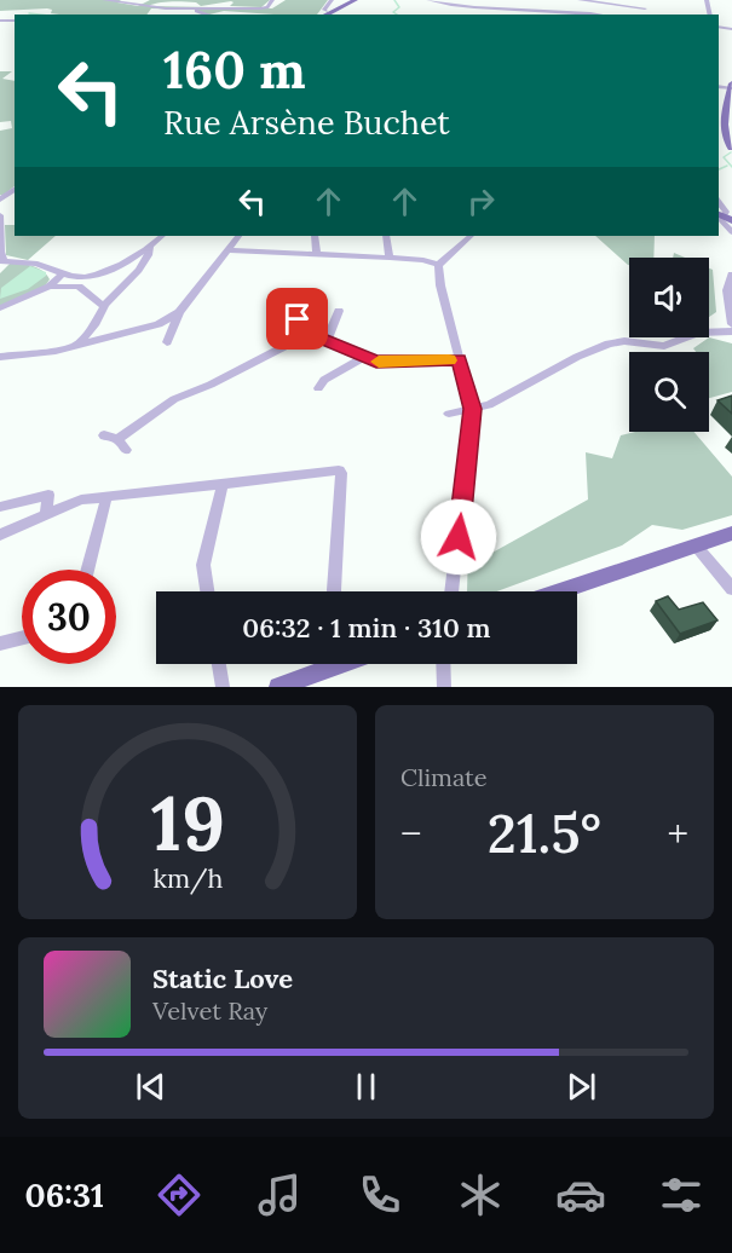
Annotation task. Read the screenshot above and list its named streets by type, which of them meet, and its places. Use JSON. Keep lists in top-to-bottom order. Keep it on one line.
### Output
{"page":{"turn":["160 m","Rue Arsène Buchet"],"limit":"30","trip":"06:32 · 1 min · 310 m","tile":"Climate","heat":["−","21.5°","+"],"song":["Static Love","Velvet Ray"],"tabs":"06:31","gauge":["19","km/h"]}}
